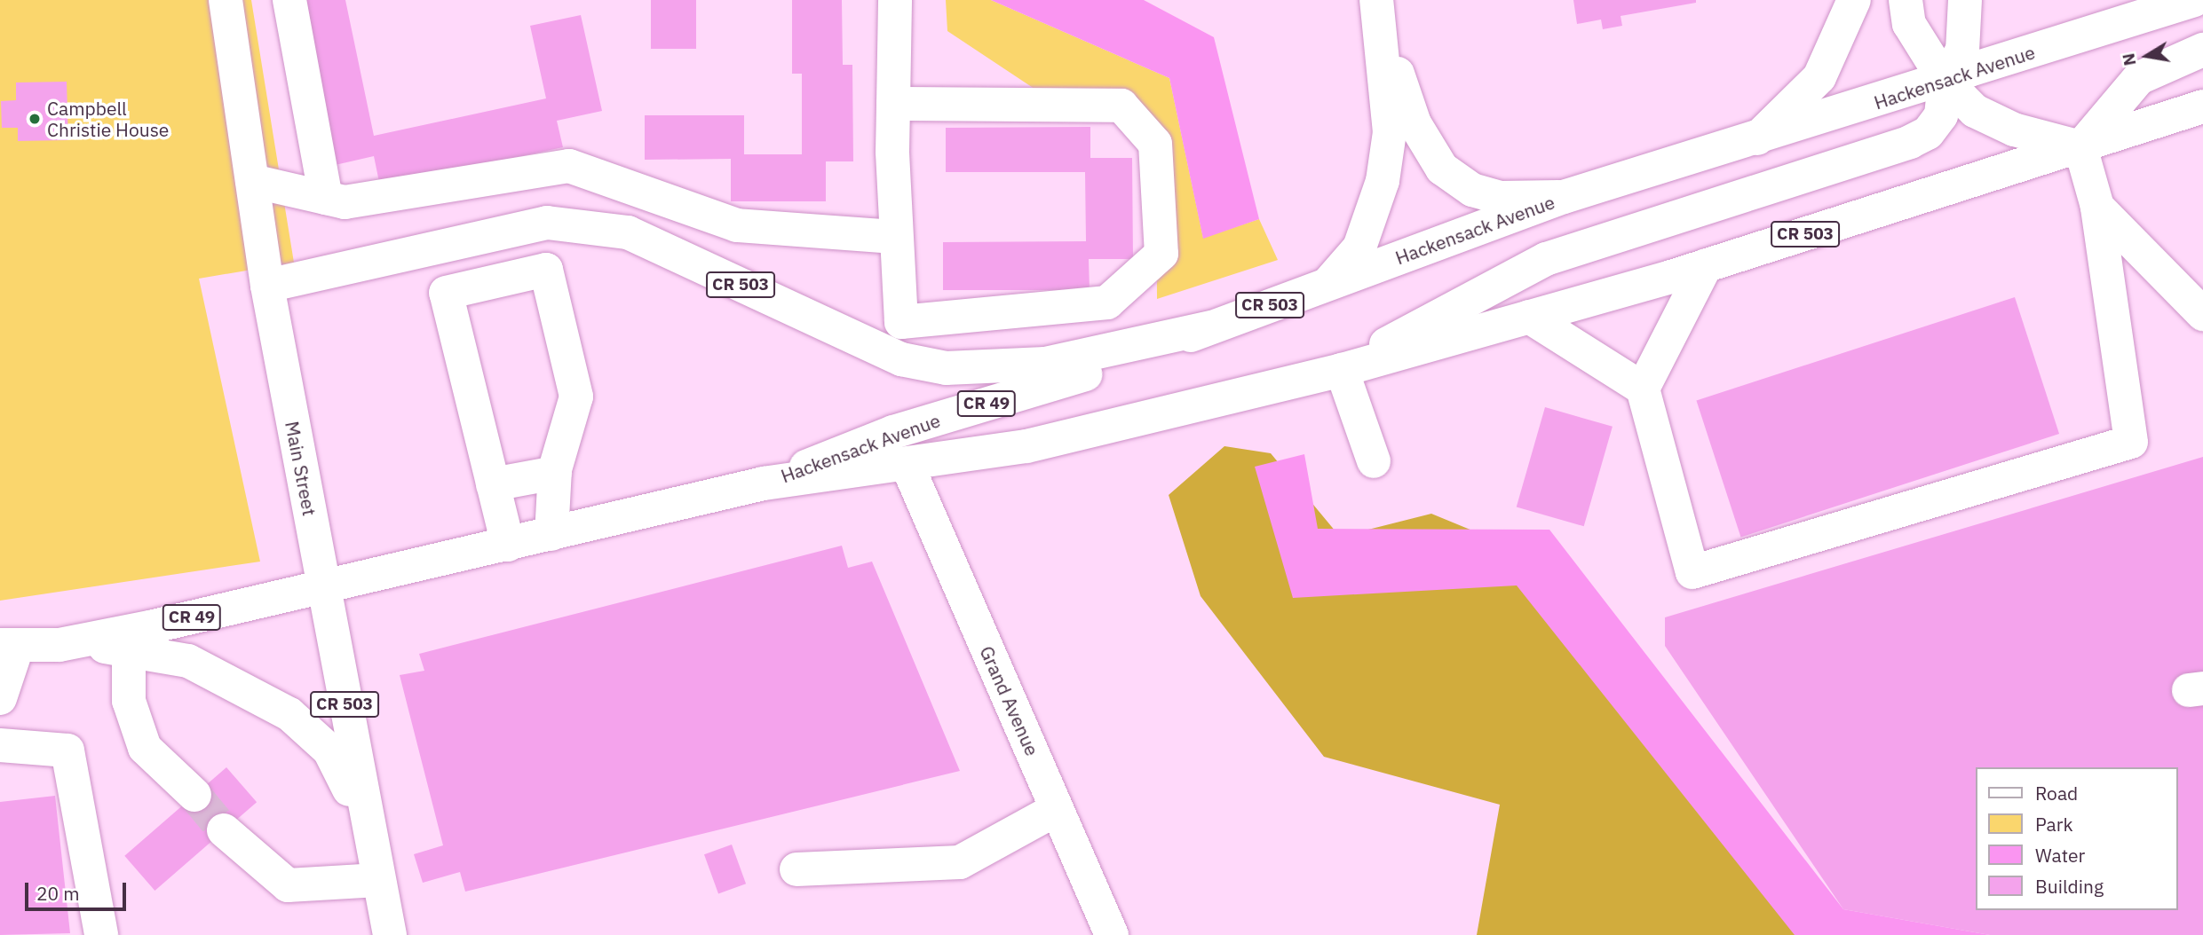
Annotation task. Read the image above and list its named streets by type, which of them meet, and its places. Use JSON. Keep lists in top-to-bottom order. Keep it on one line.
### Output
{"streets":{"main road":["Hackensack Avenue","CR 503","CR 49","Main Street","Grand Avenue"]},"crossings":[["Hackensack Avenue","CR 503"],["Hackensack Avenue","CR 49"],["Hackensack Avenue","Main Street"],["Hackensack Avenue","Grand Avenue"],["CR 503","Main Street"],["CR 49","Main Street"]],"places":["Campbell Christie House"],"legend":["Road","Park","Water","Building"],"scale_bar":"20 m","north":"left"}
